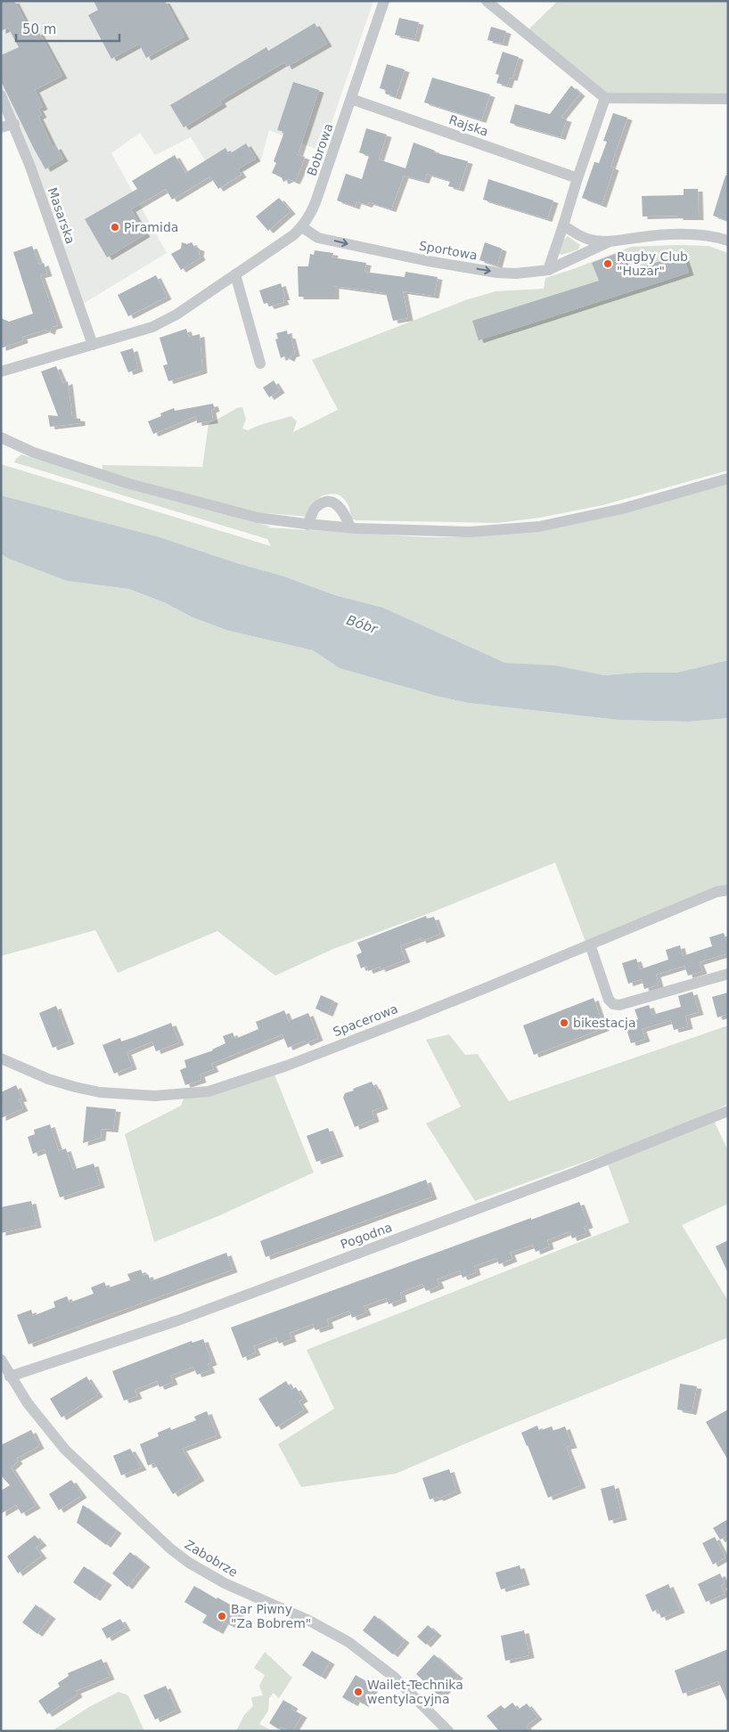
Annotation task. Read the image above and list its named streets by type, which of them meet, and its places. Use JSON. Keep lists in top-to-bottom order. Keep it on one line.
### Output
{"streets":{"street":["Rajska","Bobrowa","Masarska","Sportowa","Spacerowa","Pogodna","Zabobrze"]},"crossings":[["Rajska","Bobrowa"],["Bobrowa","Masarska"],["Bobrowa","Sportowa"],["Pogodna","Zabobrze"]],"one_way":["Sportowa"],"water":["Bóbr"],"places":["Piramida","Rugby Club \"Huzar\"","bikestacja","Bar Piwny \"Za Bobrem\"","Wailet-Technika wentylacyjna"],"scale_bar":"50 m"}
